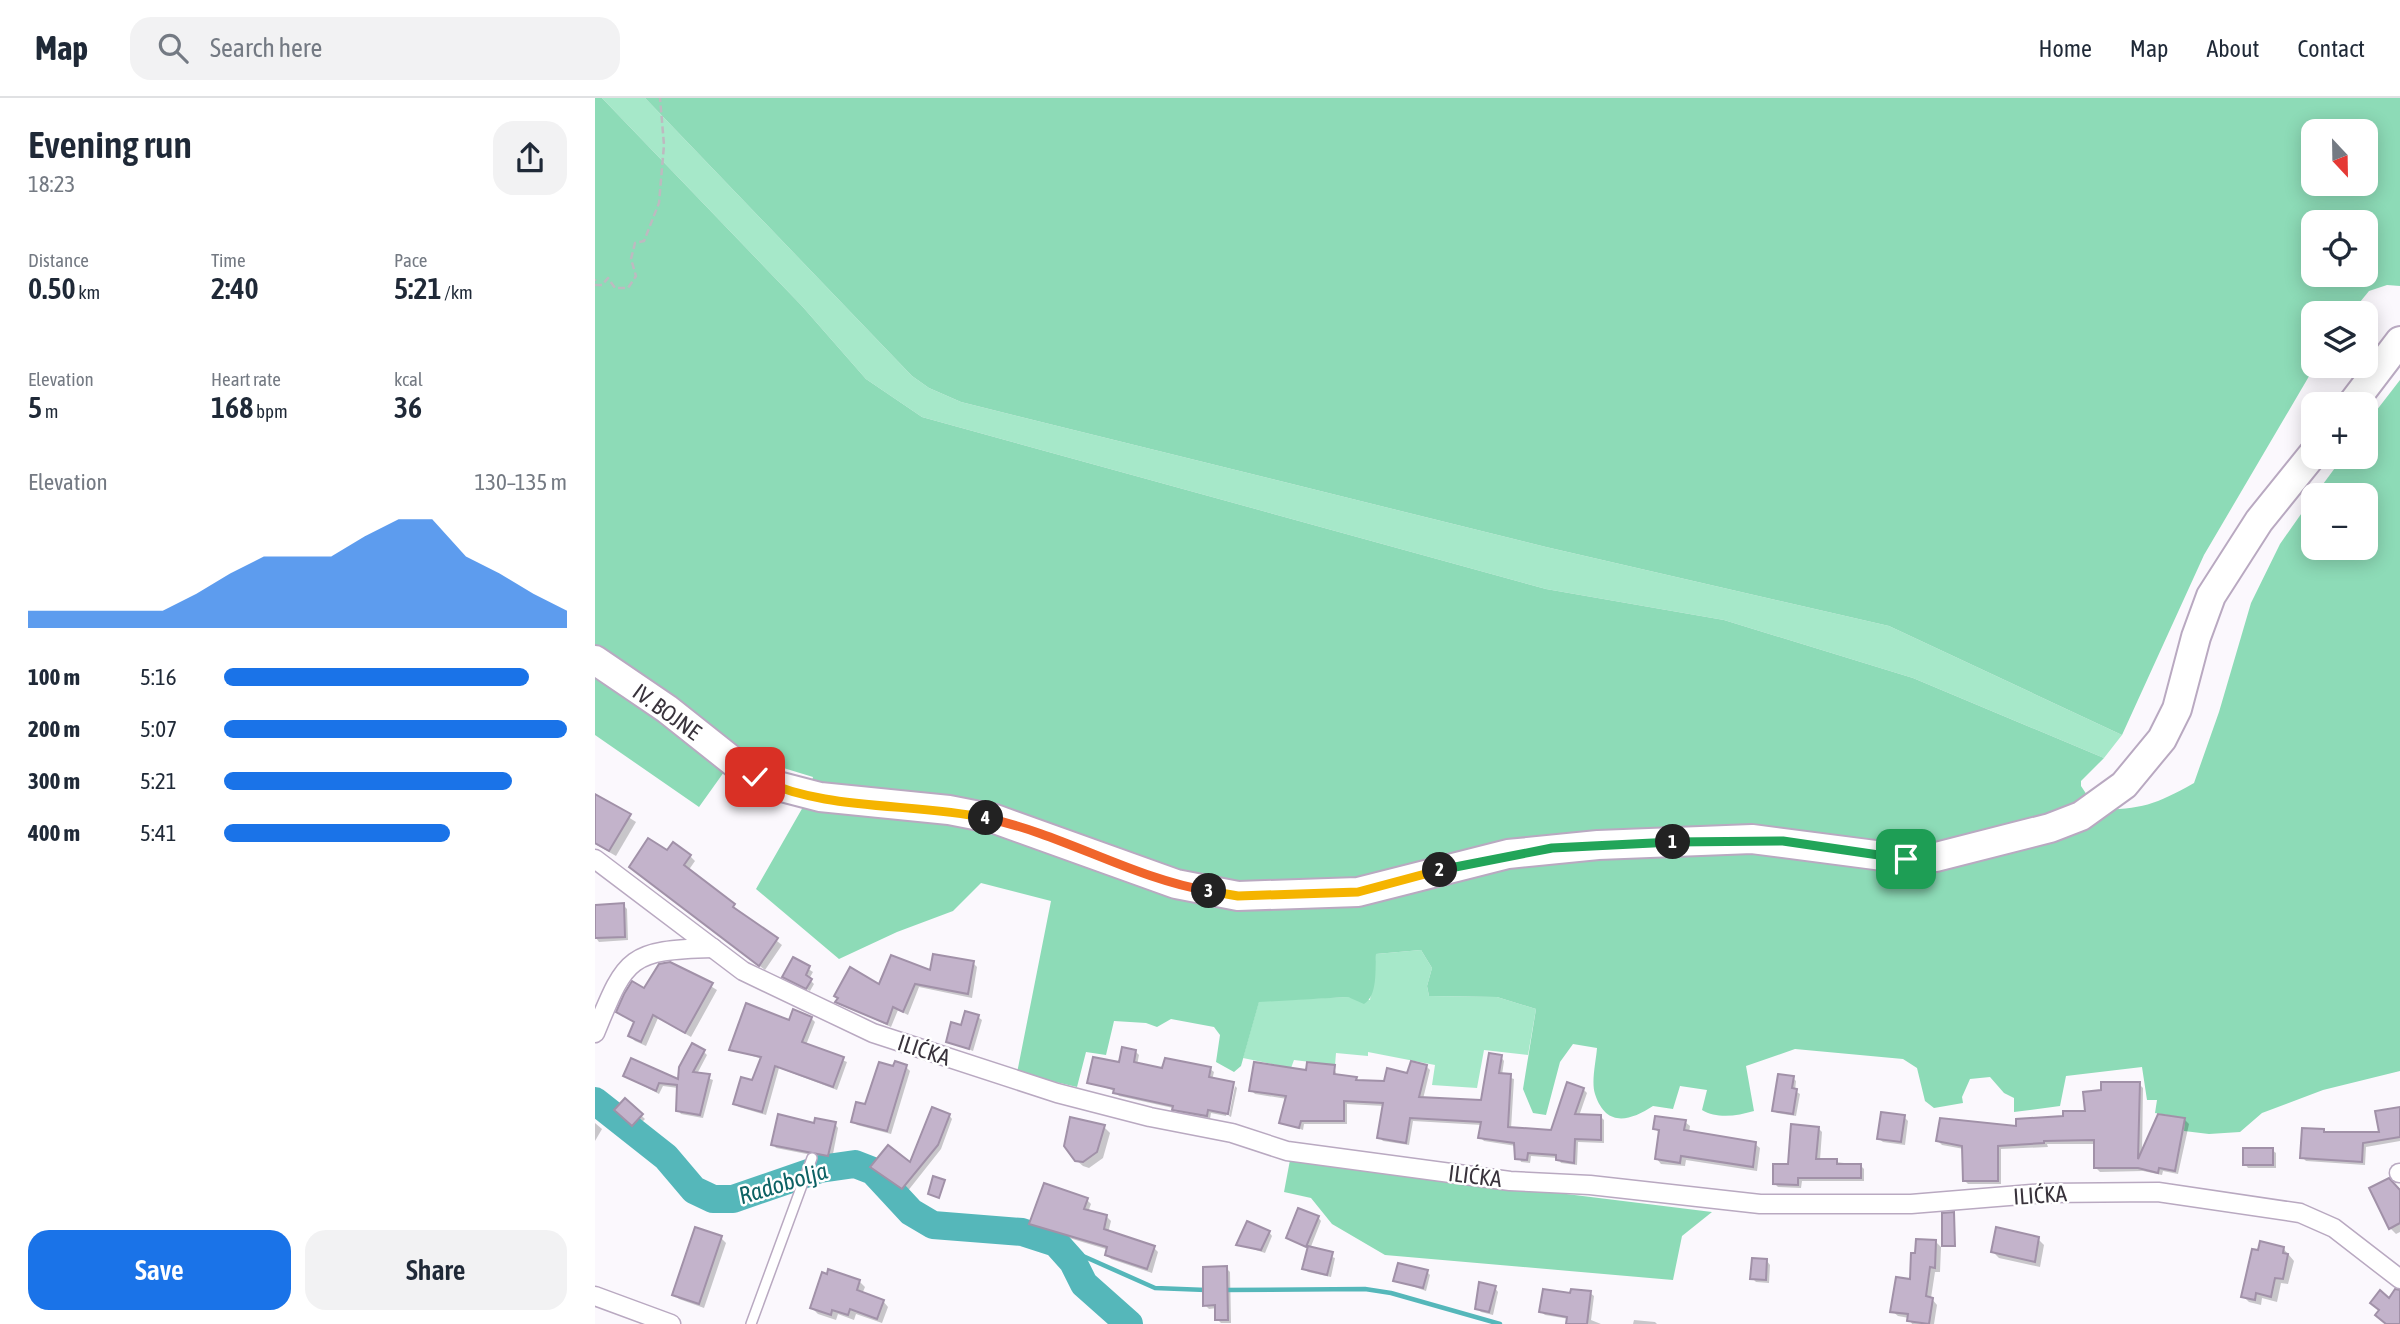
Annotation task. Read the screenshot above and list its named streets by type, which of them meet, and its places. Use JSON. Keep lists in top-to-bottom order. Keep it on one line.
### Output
{"streets":{"main road":["IV. BOJNE"],"street":["ILIĆKA"]},"water":["Radobolja"],"north":"bottom","page":{"header":"Map","search":"Search here","nav":["Home","Map","About","Contact"],"heading":["Evening run","18:23"],"map_buttons":["+","−"],"stats":[["Distance","0.50 km"],["Time","2:40"],["Pace","5:21 /km"],["Elevation","5 m"],["Heart rate","168 bpm"],["kcal","36"]],"chart":["Elevation","130–135 m"],"list":[{"name":"100 m","note":"5:16"},{"name":"200 m","note":"5:07"},{"name":"300 m","note":"5:21"},{"name":"400 m","note":"5:41"}],"pins":["4","1","2","3"],"buttons":["Save","Share"]}}
